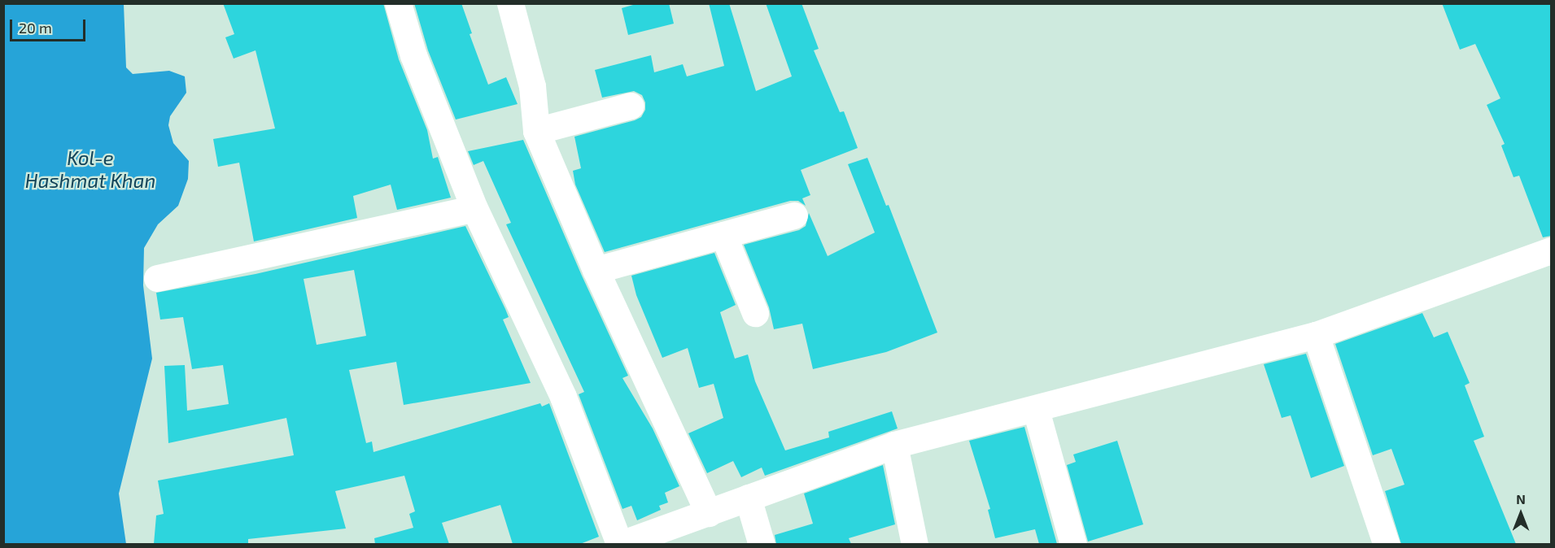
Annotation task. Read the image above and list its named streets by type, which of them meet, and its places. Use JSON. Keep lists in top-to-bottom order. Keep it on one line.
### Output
{"water":["Kol-e Hashmat Khan"],"scale_bar":"20 m","north":"top"}
